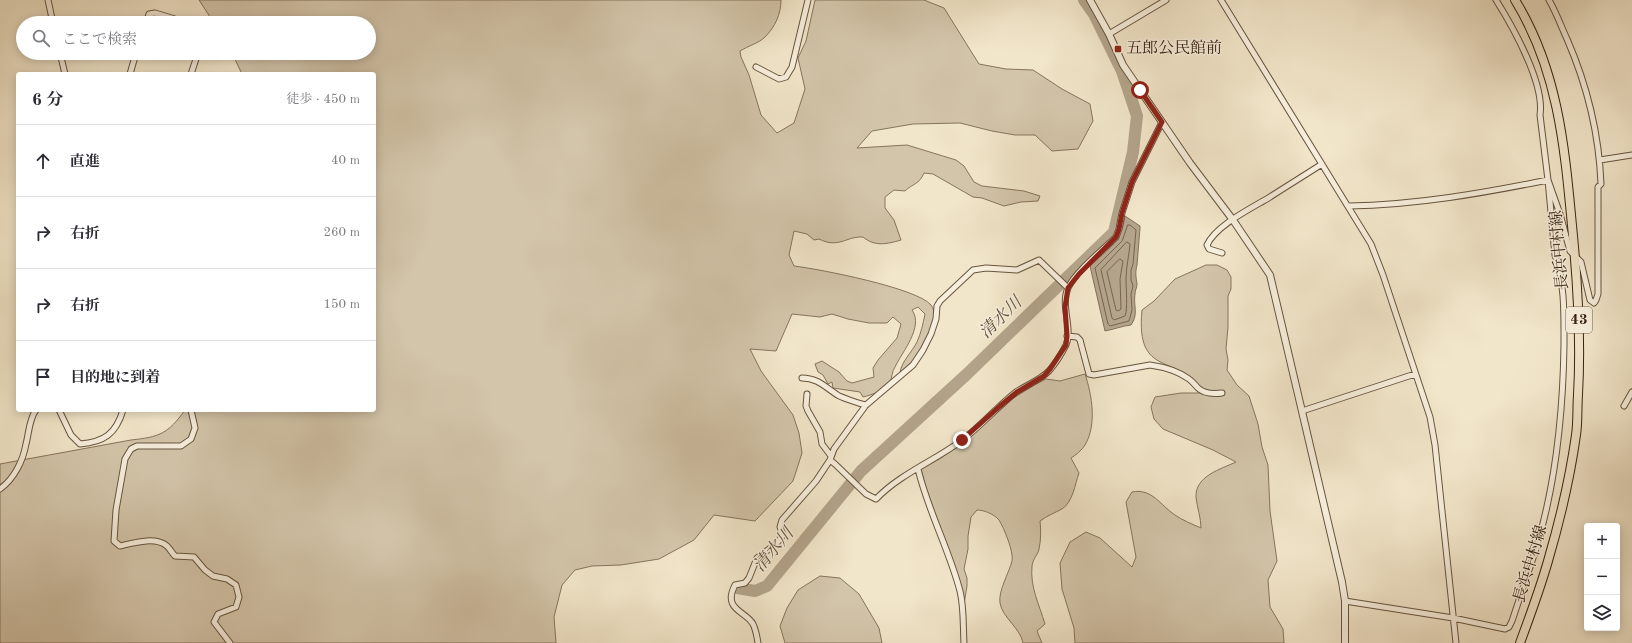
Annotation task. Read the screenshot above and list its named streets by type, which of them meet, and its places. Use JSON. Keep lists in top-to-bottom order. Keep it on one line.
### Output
{"streets":{"main road":["長浜中村線","43"]},"water":["清水川"],"places":{"transit":["五郎公民館前"]},"page":{"search":"ここで検索","heading":["6 分","徒歩 · 450 m"],"list":[["直進","40 m"],["右折","260 m"],["右折","150 m"],"目的地に到着"],"map_buttons":["+","−"]}}
